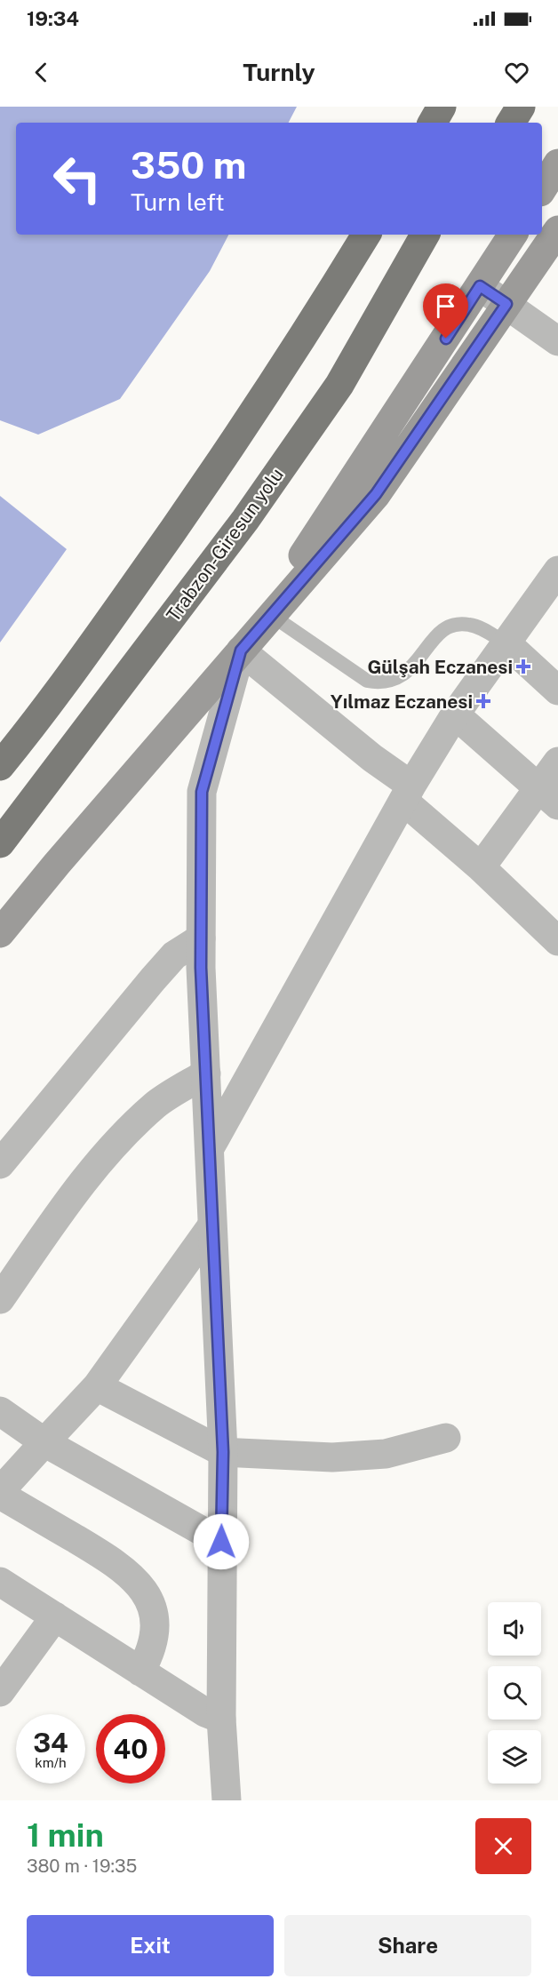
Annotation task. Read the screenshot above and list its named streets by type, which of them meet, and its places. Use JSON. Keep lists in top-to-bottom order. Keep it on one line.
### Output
{"streets":{"highway":["Trabzon-Giresun yolu"]},"places":{"health":["Gülşah Eczanesi","Yılmaz Eczanesi"]},"page":{"status":"19:34","header":"Turnly","turn":["350 m","Turn left"],"speed":"34 km/h","limit":"40","heading":["1 min","380 m · 19:35"],"buttons":["Exit","Share"]}}
